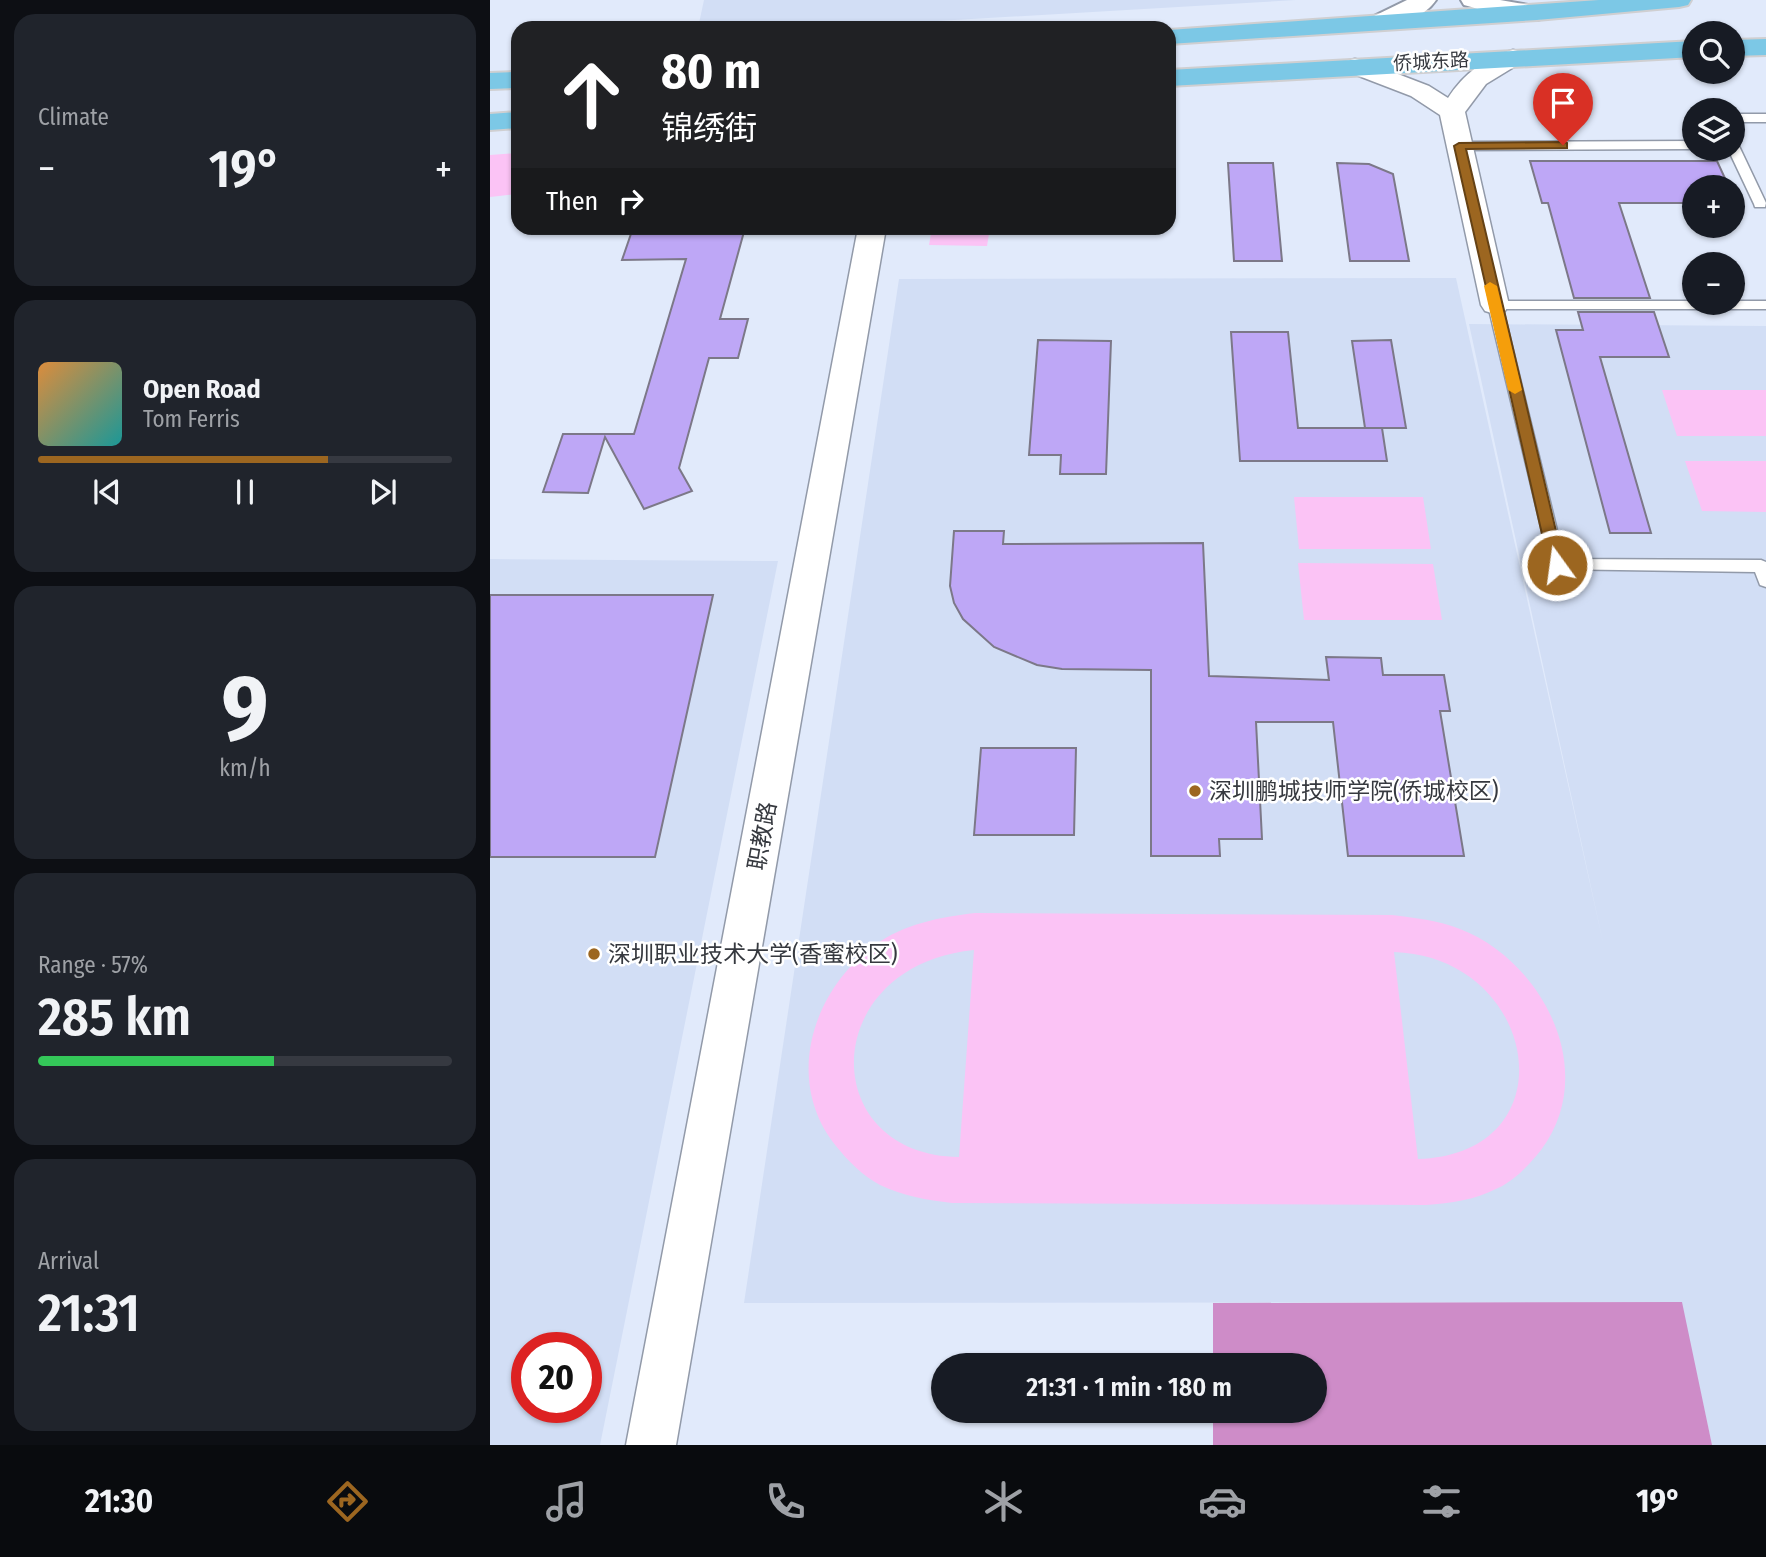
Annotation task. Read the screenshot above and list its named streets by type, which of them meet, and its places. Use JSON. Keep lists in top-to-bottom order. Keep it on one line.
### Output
{"streets":{"main road":["侨城东路"],"street":["职教路"]},"places":["深圳鹏城技师学院(侨城校区)","深圳职业技术大学(香蜜校区)"],"page":{"tile":["Climate",["9","km/h"],["Range · 57%","285 km"],["Arrival","21:31"]],"map_buttons":["+","−"],"turn":["80 m","锦绣街"],"heat":["−","19°","+"],"then":"Then","song":["Open Road","Tom Ferris"],"limit":"20","trip":"21:31 · 1 min · 180 m","tabs":["21:30","19°"]}}
